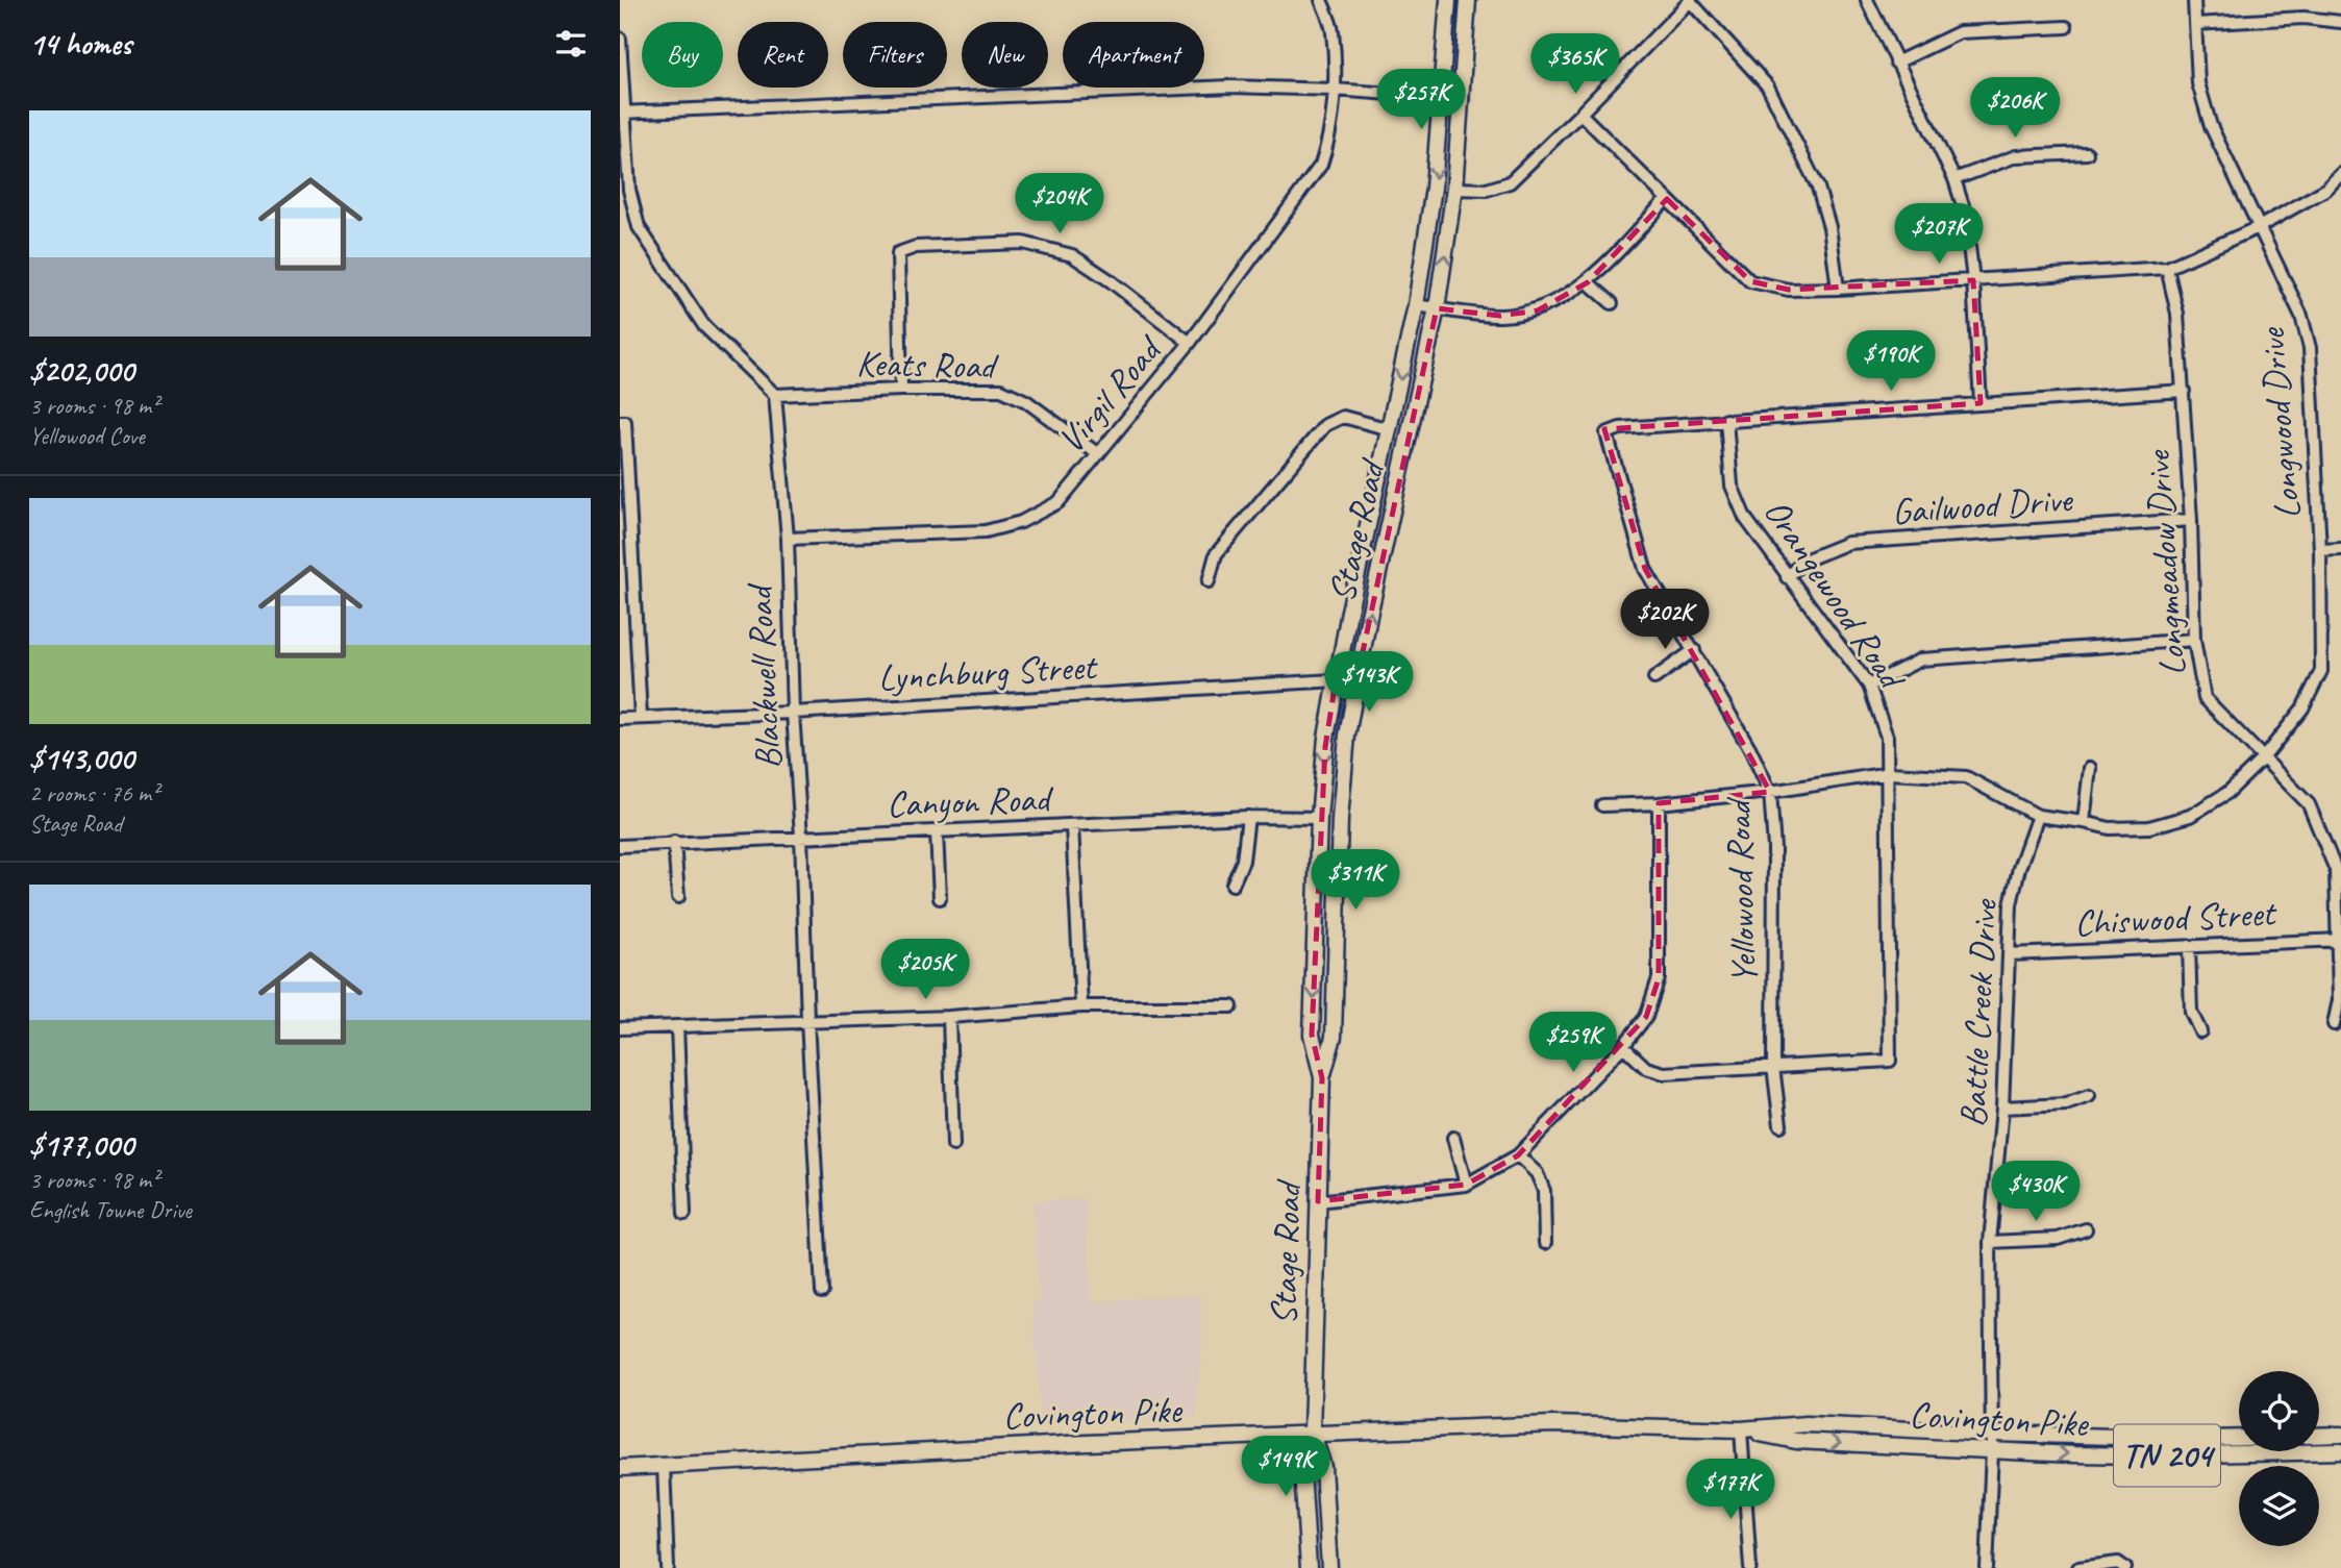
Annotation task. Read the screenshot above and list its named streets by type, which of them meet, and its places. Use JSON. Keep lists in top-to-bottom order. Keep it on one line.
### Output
{"streets":{"main road":["Stage Road","Covington Pike","TN 204"],"street":["Keats Road","Virgil Road","Longwood Drive","Gailwood Drive","Longmeadow Drive","Orangewood Road","Lynchburg Street","Blackwell Road","Canyon Road","Yellowood Road","Chiswood Street","Battle Creek Drive"]},"crossings":[["Keats Road","Virgil Road"],["Keats Road","Blackwell Road"],["Virgil Road","Blackwell Road"],["Longwood Drive","Longmeadow Drive"],["Gailwood Drive","Longmeadow Drive"],["Gailwood Drive","Orangewood Road"],["Stage Road","Lynchburg Street"],["Stage Road","Canyon Road"],["Stage Road","Covington Pike"],["Longmeadow Drive","Chiswood Street"],["Orangewood Road","Yellowood Road"],["Lynchburg Street","Blackwell Road"],["Blackwell Road","Canyon Road"],["Chiswood Street","Battle Creek Drive"],["Battle Creek Drive","Covington Pike"]],"page":{"heading":"14 homes","chip":["Buy","Rent","Filters","New","Apartment"],"price":["$365K","$257K","$206K","$204K","$207K","$190K","$202K","$143K","$311K","$205K","$259K","$430K","$149K","$177K"],"list":[{"name":"$202,000","note":"3 rooms · 98 m² · Yellowood Cove"},{"name":"$143,000","note":"2 rooms · 76 m² · Stage Road"},{"name":"$177,000","note":"3 rooms · 98 m² · English Towne Drive"}]}}
